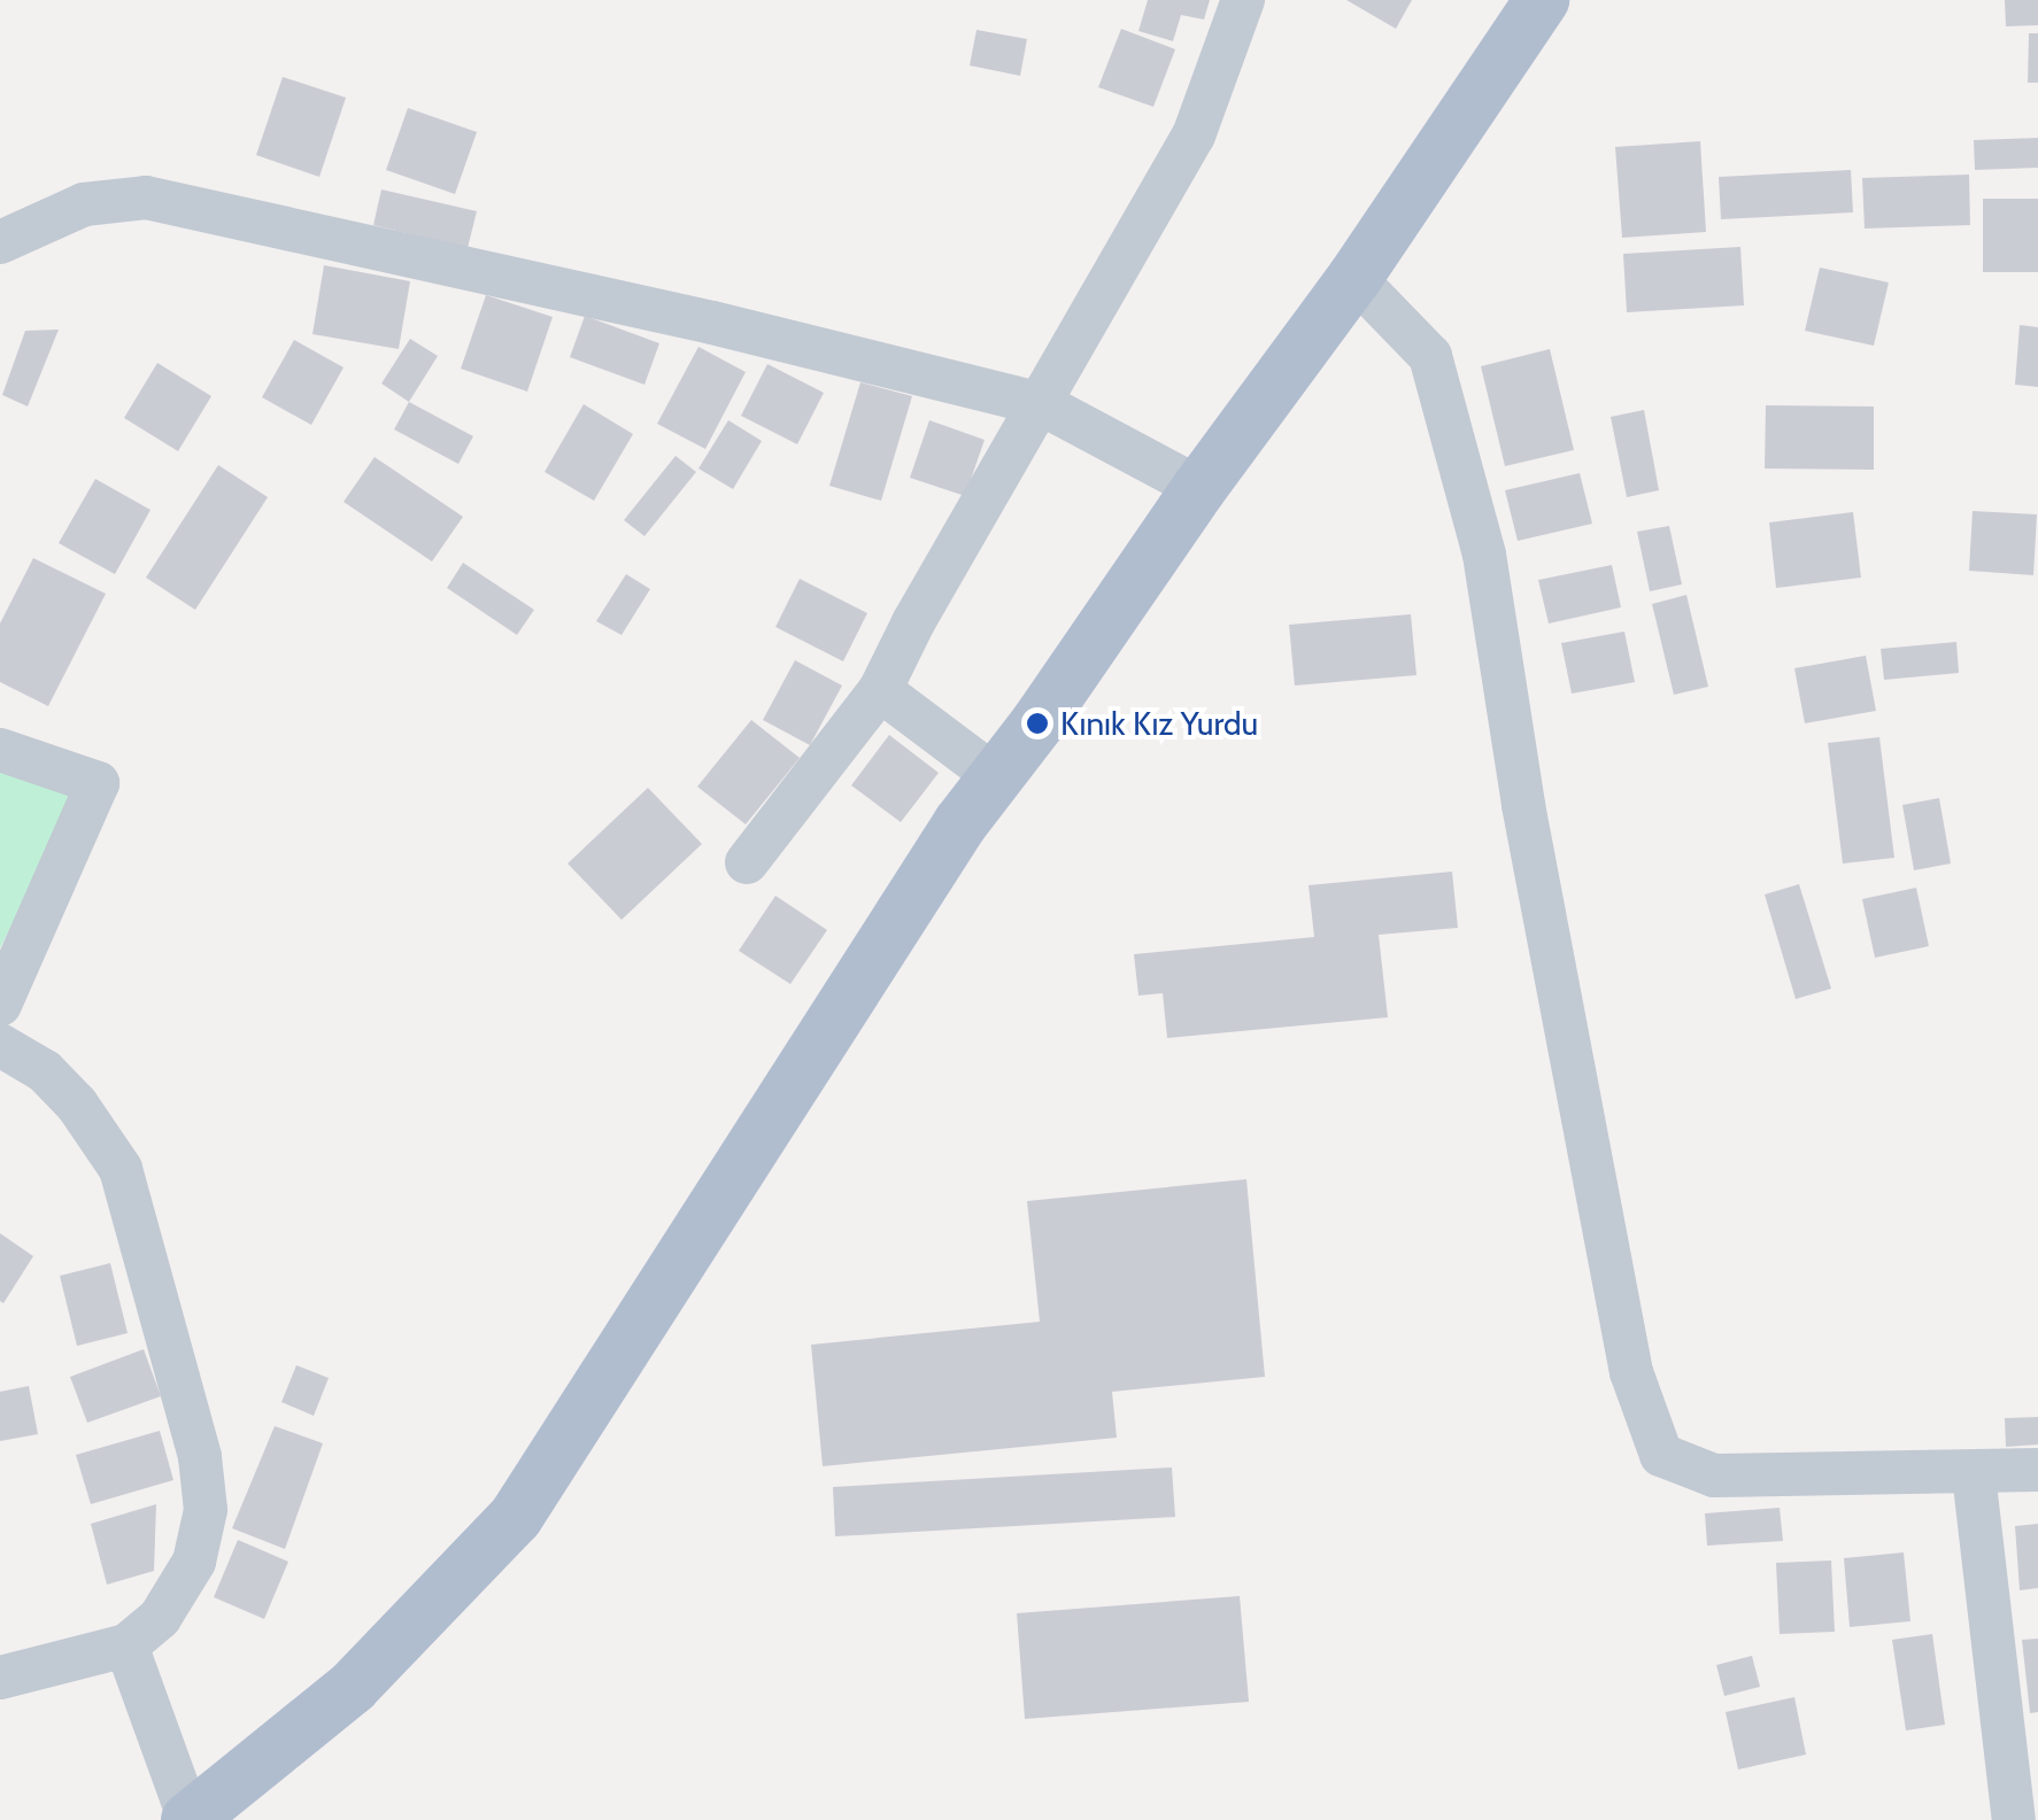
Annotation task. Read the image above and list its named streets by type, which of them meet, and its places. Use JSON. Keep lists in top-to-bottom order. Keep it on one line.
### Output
{"places":["Kınık Kız Yurdu"]}
